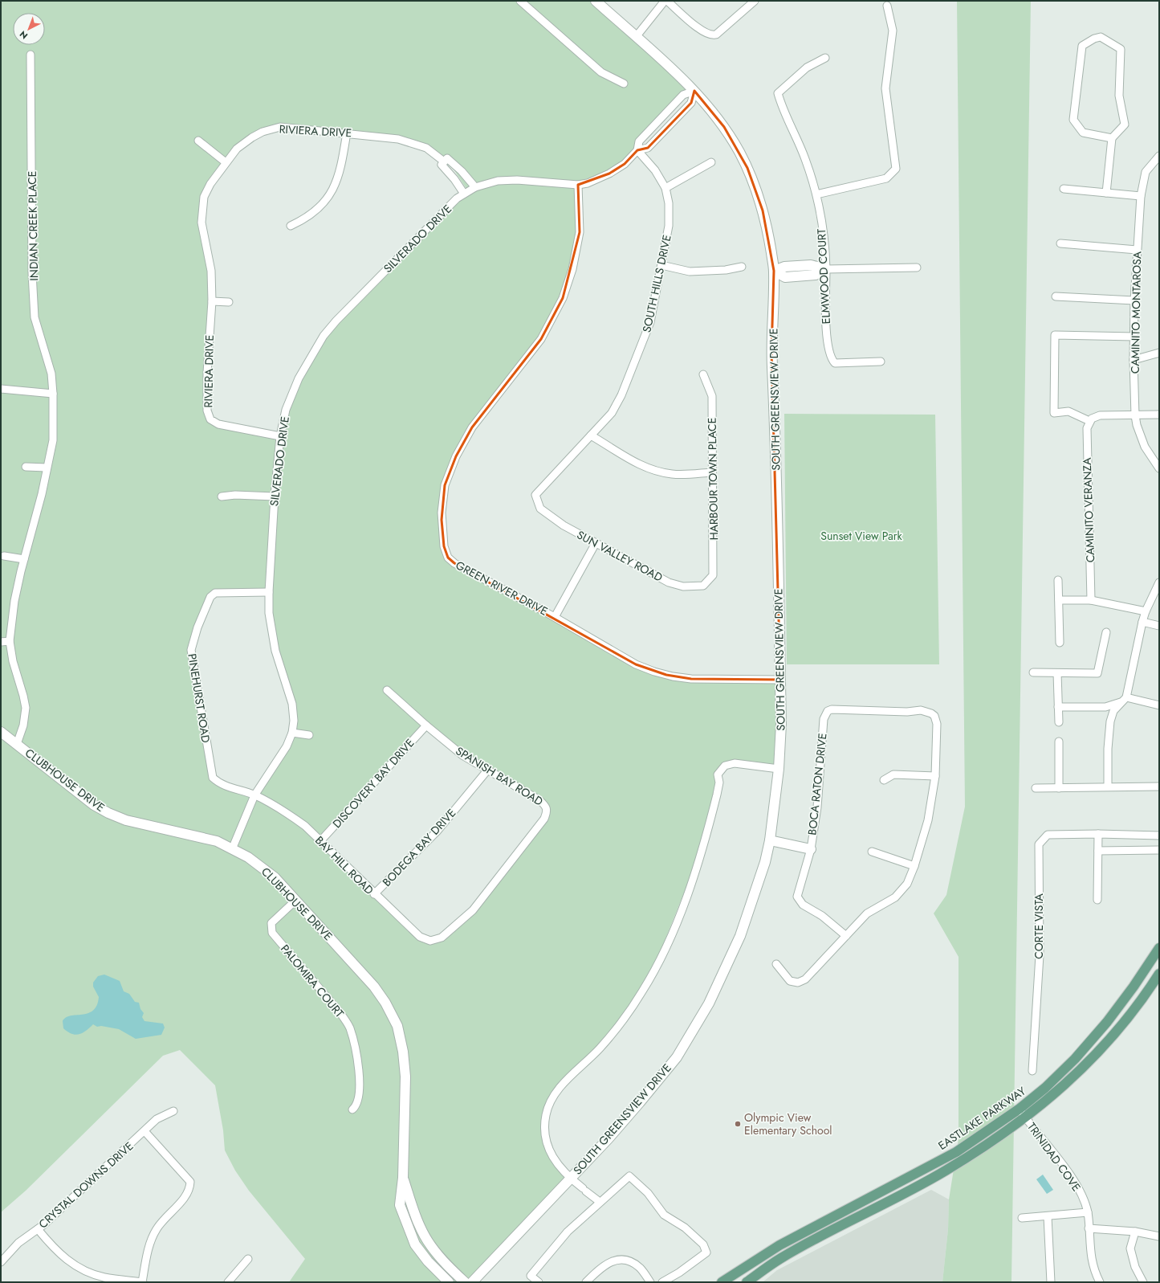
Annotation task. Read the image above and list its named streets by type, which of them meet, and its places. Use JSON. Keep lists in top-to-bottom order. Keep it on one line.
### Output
{"streets":{"main road":["EASTLAKE PARKWAY"],"street":["RIVIERA DRIVE","INDIAN CREEK PLACE","SILVERADO DRIVE","ELMWOOD COURT","SOUTH HILLS DRIVE","CAMINITO MONTAROSA","SOUTH GREENSVIEW DRIVE","HARBOUR TOWN PLACE","CAMINITO VERANZA","SUN VALLEY ROAD","GREEN RIVER DRIVE","PINEHURST ROAD","SPANISH BAY ROAD","CLUBHOUSE DRIVE","DISCOVERY BAY DRIVE","BOCA RATON DRIVE","BODEGA BAY DRIVE","BAY HILL ROAD","CORTE VISTA","PALOMIRA COURT","TRINIDAD COVE","CRYSTAL DOWNS DRIVE"]},"crossings":[["RIVIERA DRIVE","SILVERADO DRIVE"],["INDIAN CREEK PLACE","CLUBHOUSE DRIVE"],["SILVERADO DRIVE","SOUTH HILLS DRIVE"],["SILVERADO DRIVE","SOUTH GREENSVIEW DRIVE"],["SILVERADO DRIVE","GREEN RIVER DRIVE"],["SILVERADO DRIVE","PINEHURST ROAD"],["SILVERADO DRIVE","CLUBHOUSE DRIVE"],["SILVERADO DRIVE","BAY HILL ROAD"],["SOUTH HILLS DRIVE","SUN VALLEY ROAD"],["SOUTH GREENSVIEW DRIVE","GREEN RIVER DRIVE"],["HARBOUR TOWN PLACE","SUN VALLEY ROAD"],["PINEHURST ROAD","BAY HILL ROAD"],["SPANISH BAY ROAD","DISCOVERY BAY DRIVE"],["SPANISH BAY ROAD","BODEGA BAY DRIVE"],["SPANISH BAY ROAD","BAY HILL ROAD"],["CLUBHOUSE DRIVE","PALOMIRA COURT"],["DISCOVERY BAY DRIVE","BAY HILL ROAD"],["BODEGA BAY DRIVE","BAY HILL ROAD"],["EASTLAKE PARKWAY","TRINIDAD COVE"]],"parks":["Sunset View Park"],"places":["Olympic View Elementary School"],"north":"bottom left"}
